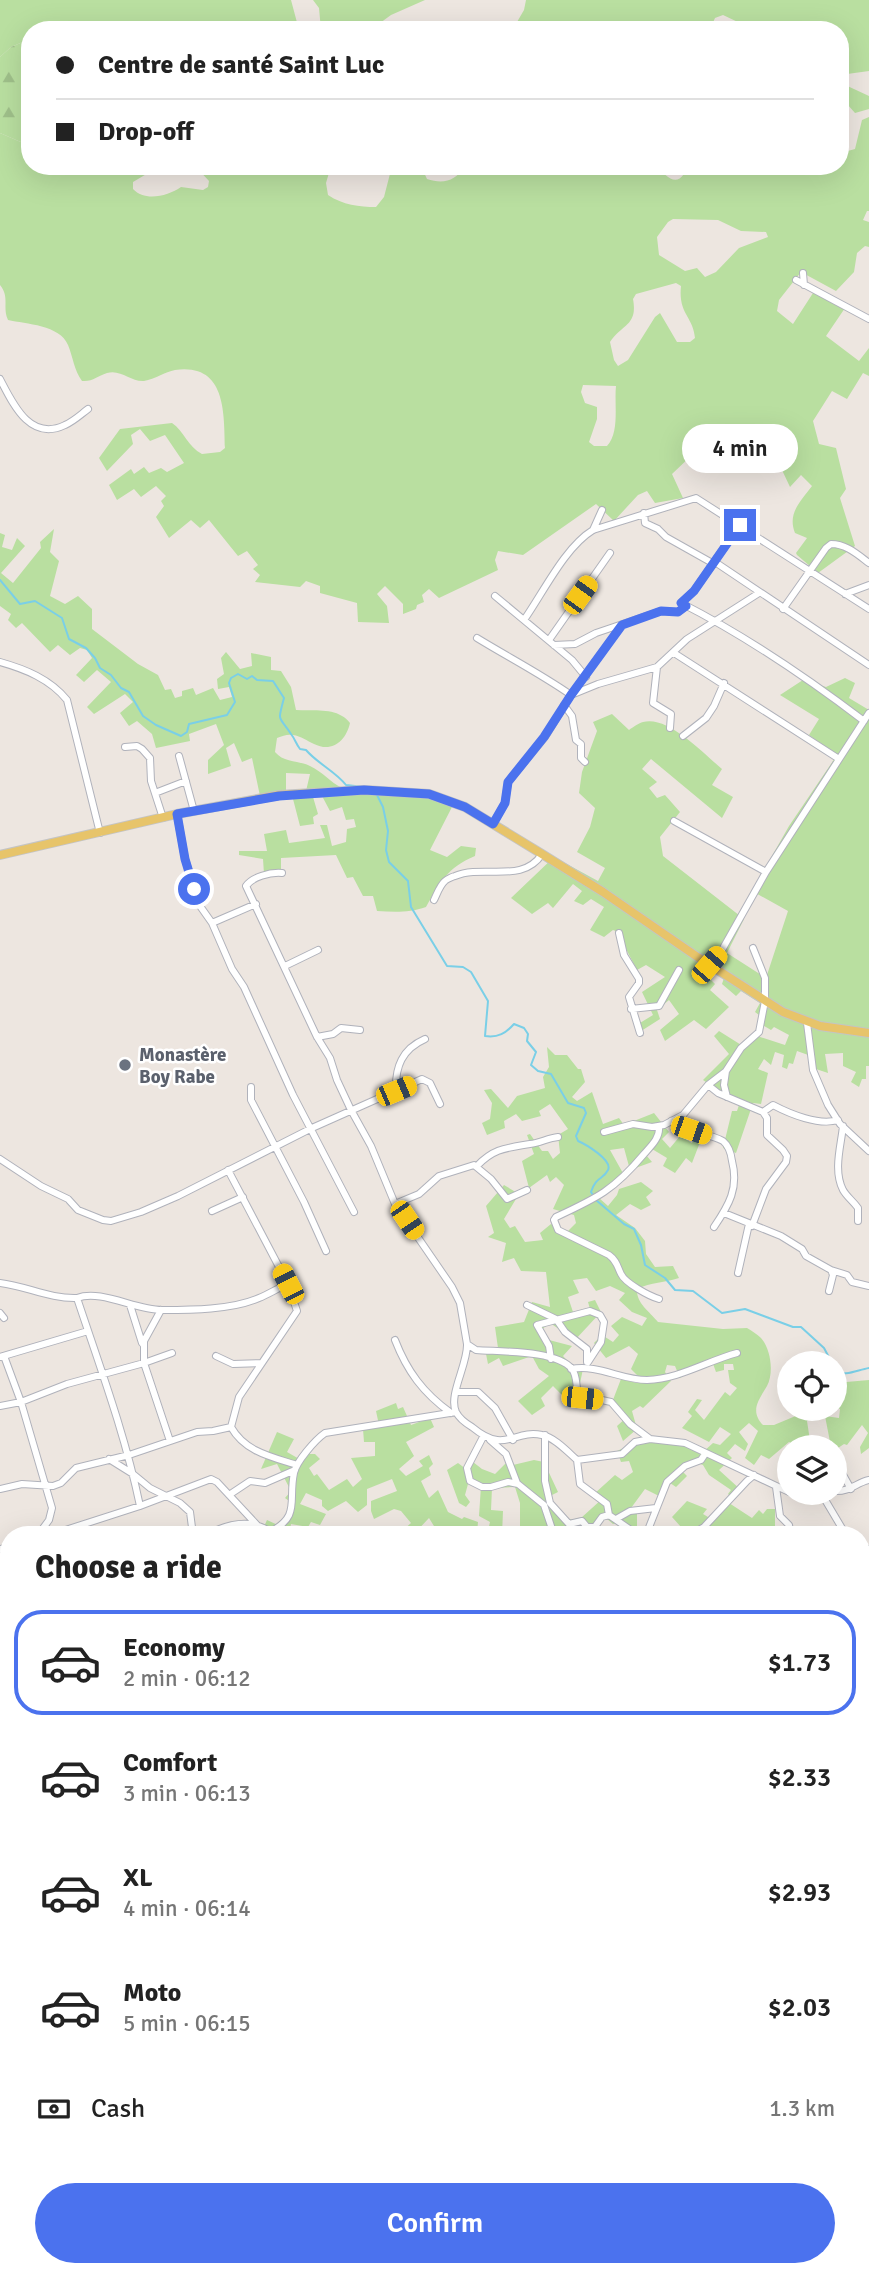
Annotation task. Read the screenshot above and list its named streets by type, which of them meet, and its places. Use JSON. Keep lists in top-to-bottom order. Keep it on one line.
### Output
{"places":["Monastère Boy Rabe"],"page":{"banner":["Centre de santé Saint Luc","Drop-off"],"bubble":"4 min","heading":"Choose a ride","list":[{"name":"Economy","note":"2 min · 06:12","value":"$1.73"},{"name":"Comfort","note":"3 min · 06:13","value":"$2.33"},{"name":"XL","note":"4 min · 06:14","value":"$2.93"},{"name":"Moto","note":"5 min · 06:15","value":"$2.03"}],"pay":["Cash","1.3 km"],"buttons":"Confirm"}}
